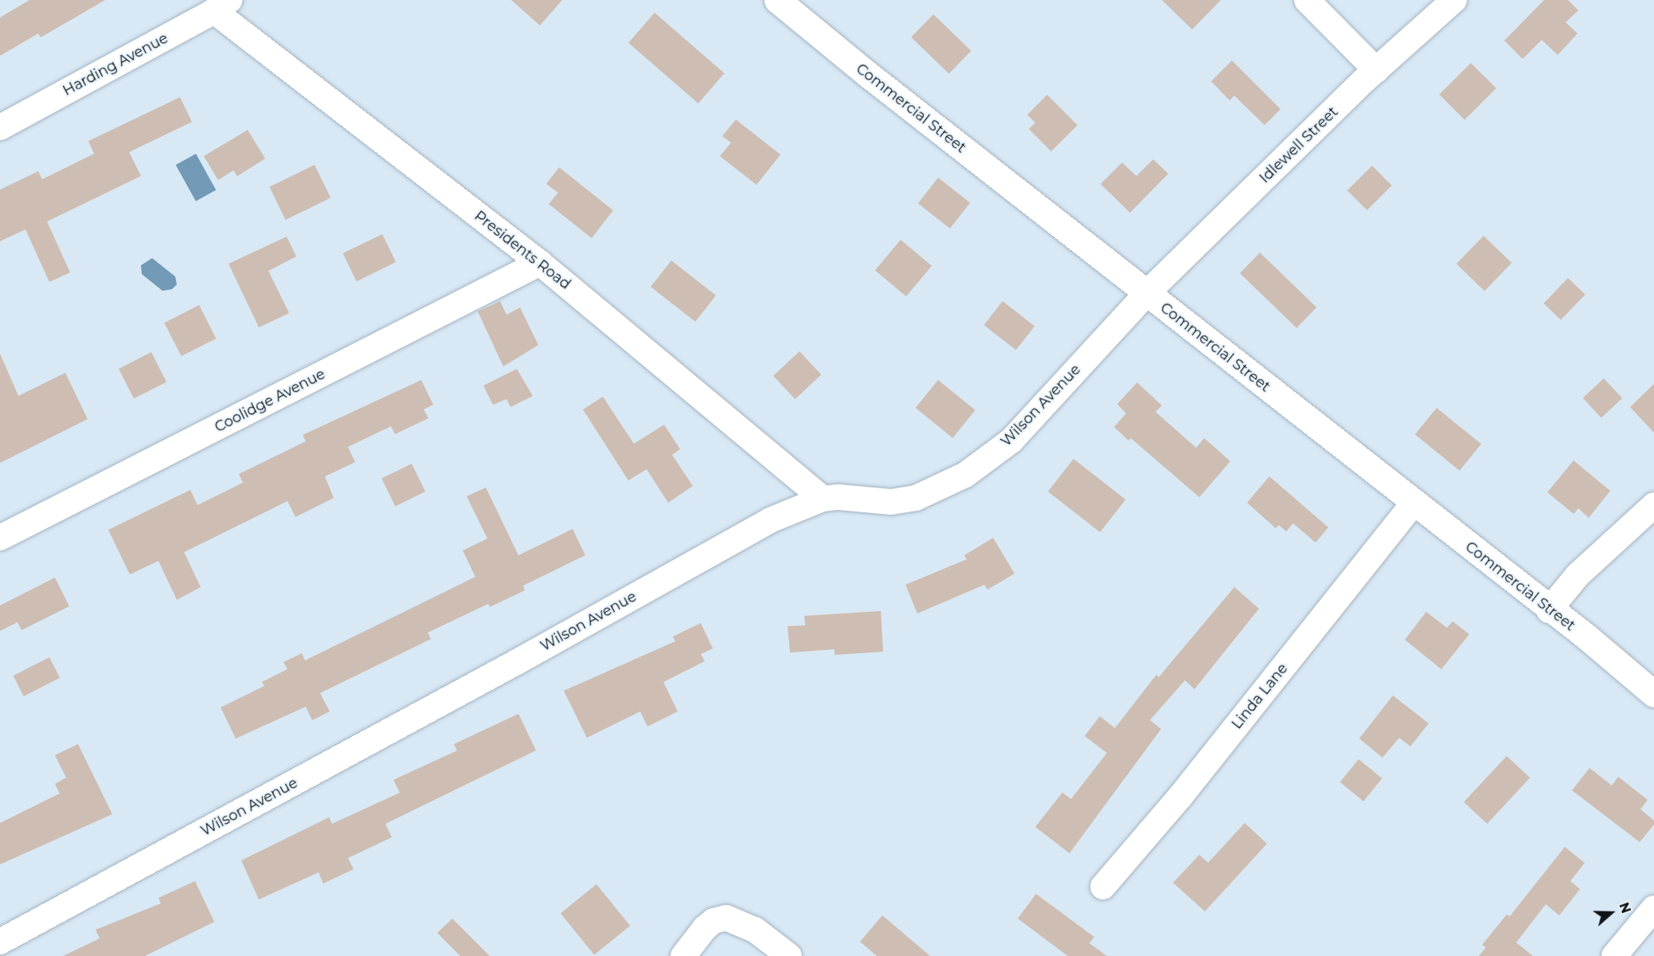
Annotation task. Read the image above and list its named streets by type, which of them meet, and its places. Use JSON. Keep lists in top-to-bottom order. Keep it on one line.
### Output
{"streets":{"main road":["Commercial Street"],"street":["Harding Avenue","Idlewell Street","Presidents Road","Coolidge Avenue","Wilson Avenue","Linda Lane"]},"crossings":[["Harding Avenue","Presidents Road"],["Commercial Street","Idlewell Street"],["Commercial Street","Wilson Avenue"],["Commercial Street","Linda Lane"],["Idlewell Street","Wilson Avenue"],["Presidents Road","Coolidge Avenue"],["Presidents Road","Wilson Avenue"]],"north":"right"}
